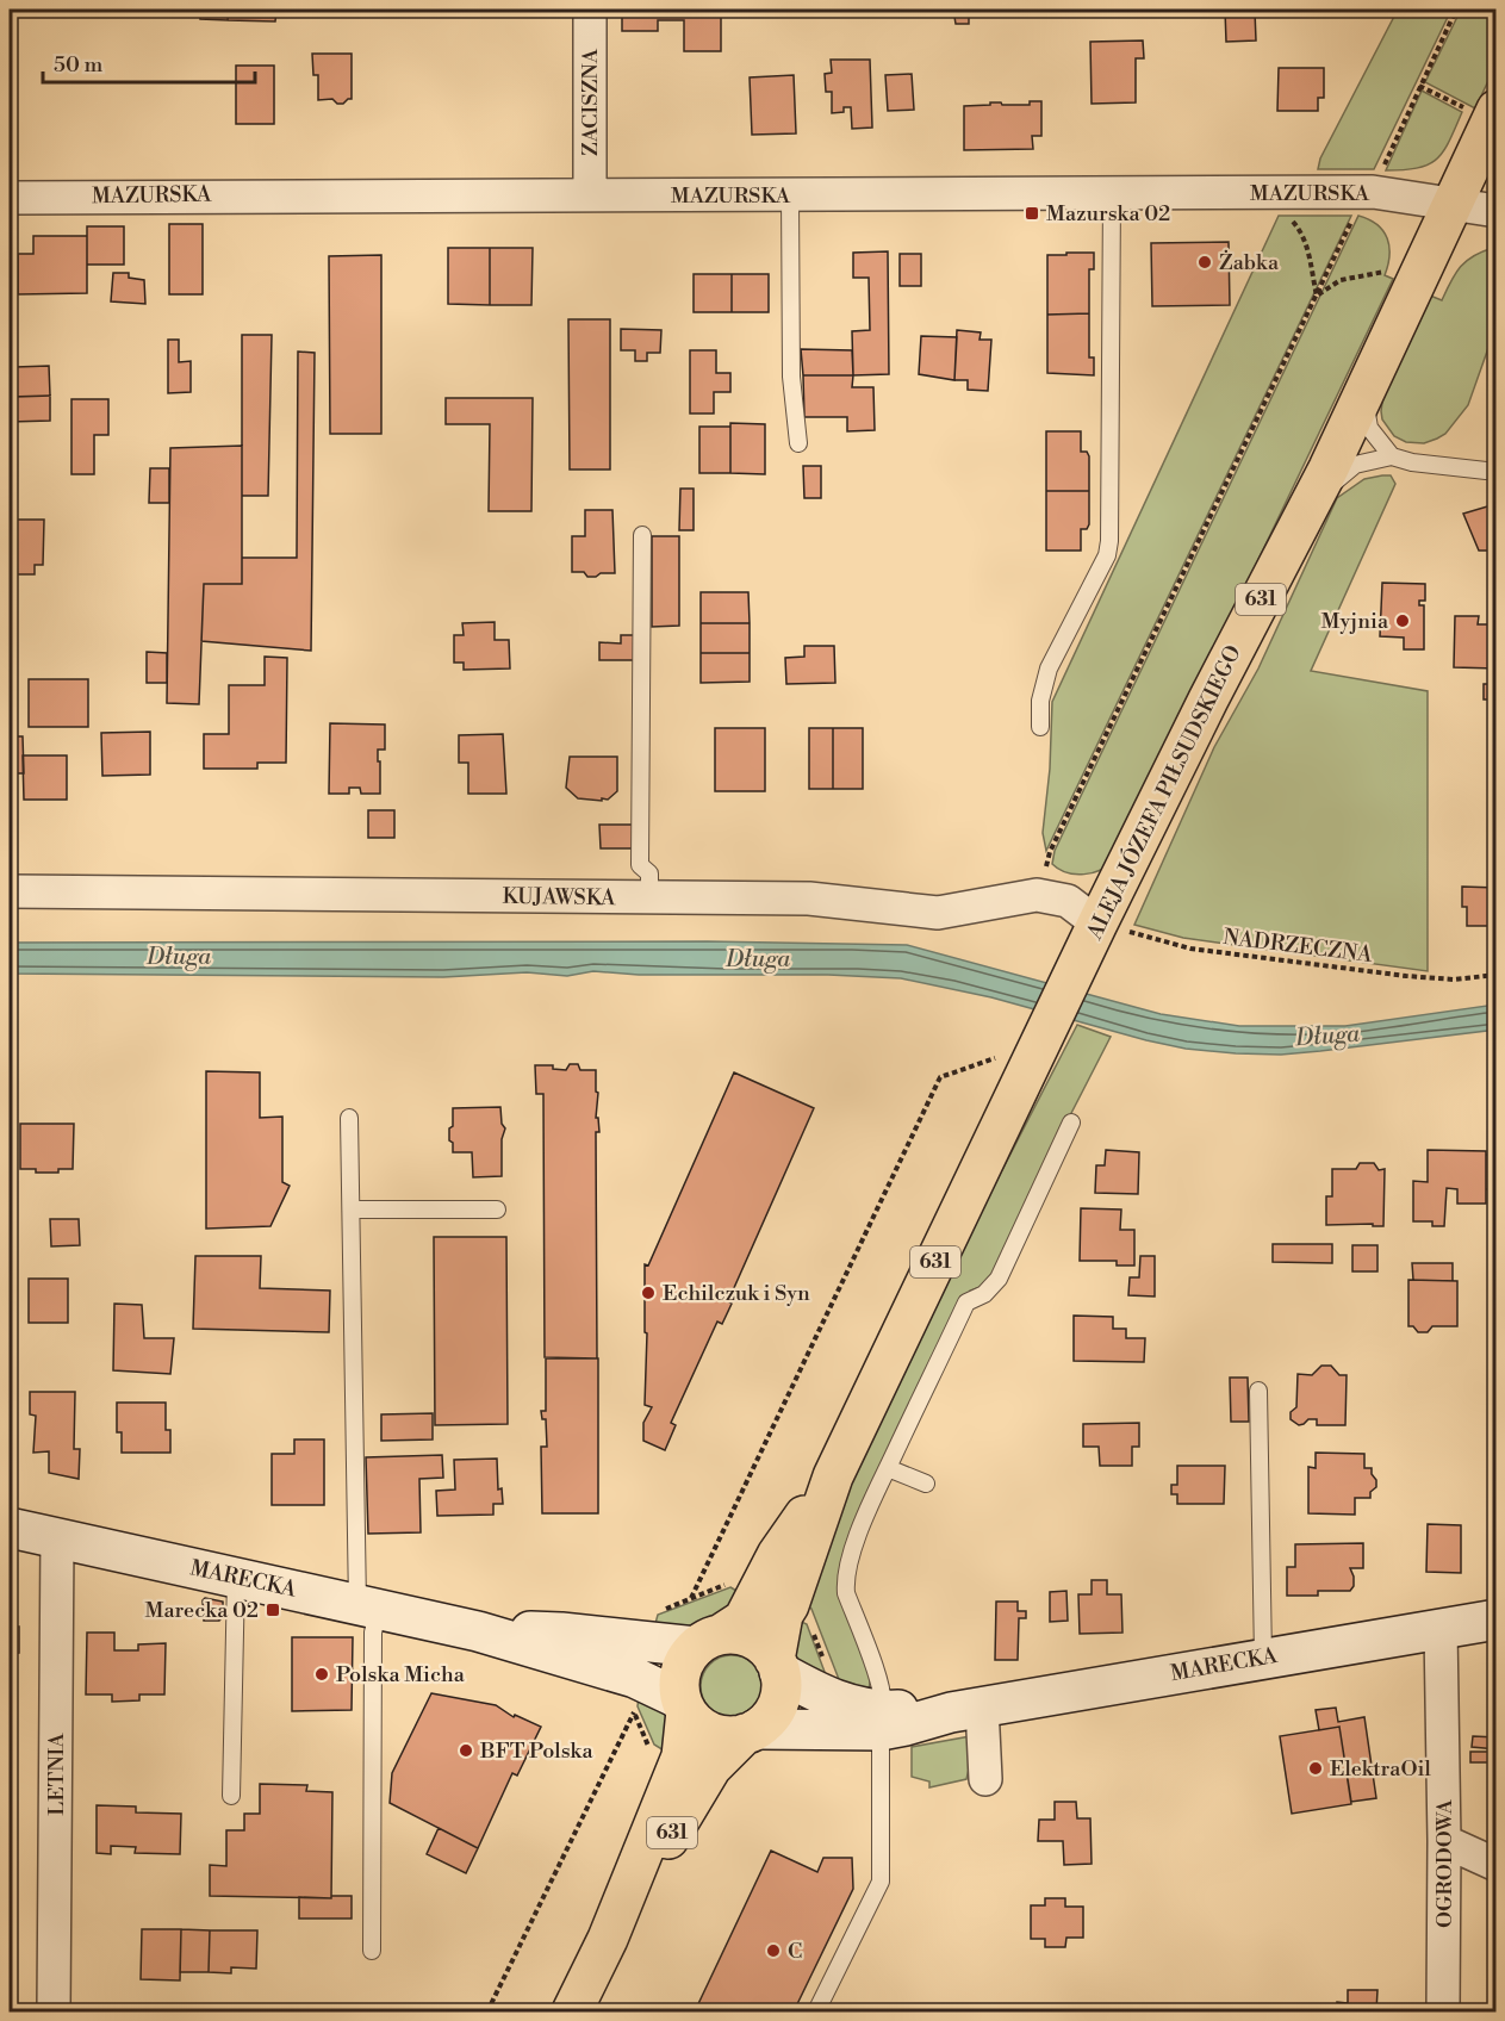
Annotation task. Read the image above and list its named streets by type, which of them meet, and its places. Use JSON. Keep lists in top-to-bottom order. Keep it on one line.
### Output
{"streets":{"main road":["631","ALEJA JÓZEFA PIŁSUDSKIEGO"],"street":["ZACISZNA","MAZURSKA","KUJAWSKA","MARECKA","LETNIA","OGRODOWA"],"path":["NADRZECZNA"]},"crossings":[["ZACISZNA","MAZURSKA"],["MAZURSKA","ALEJA JÓZEFA PIŁSUDSKIEGO"],["631","ALEJA JÓZEFA PIŁSUDSKIEGO"],["631","MARECKA"],["ALEJA JÓZEFA PIŁSUDSKIEGO","KUJAWSKA"],["ALEJA JÓZEFA PIŁSUDSKIEGO","NADRZECZNA"],["ALEJA JÓZEFA PIŁSUDSKIEGO","MARECKA"],["KUJAWSKA","NADRZECZNA"],["MARECKA","LETNIA"],["MARECKA","OGRODOWA"]],"water":["Długa"],"places":{"transit":["Mazurska 02","Marecka 02"],"other":["Żabka","Myjnia","Echilczuk i Syn","Polska Micha","BFT Polska","ElektraOil","C"]},"scale_bar":"50 m"}
